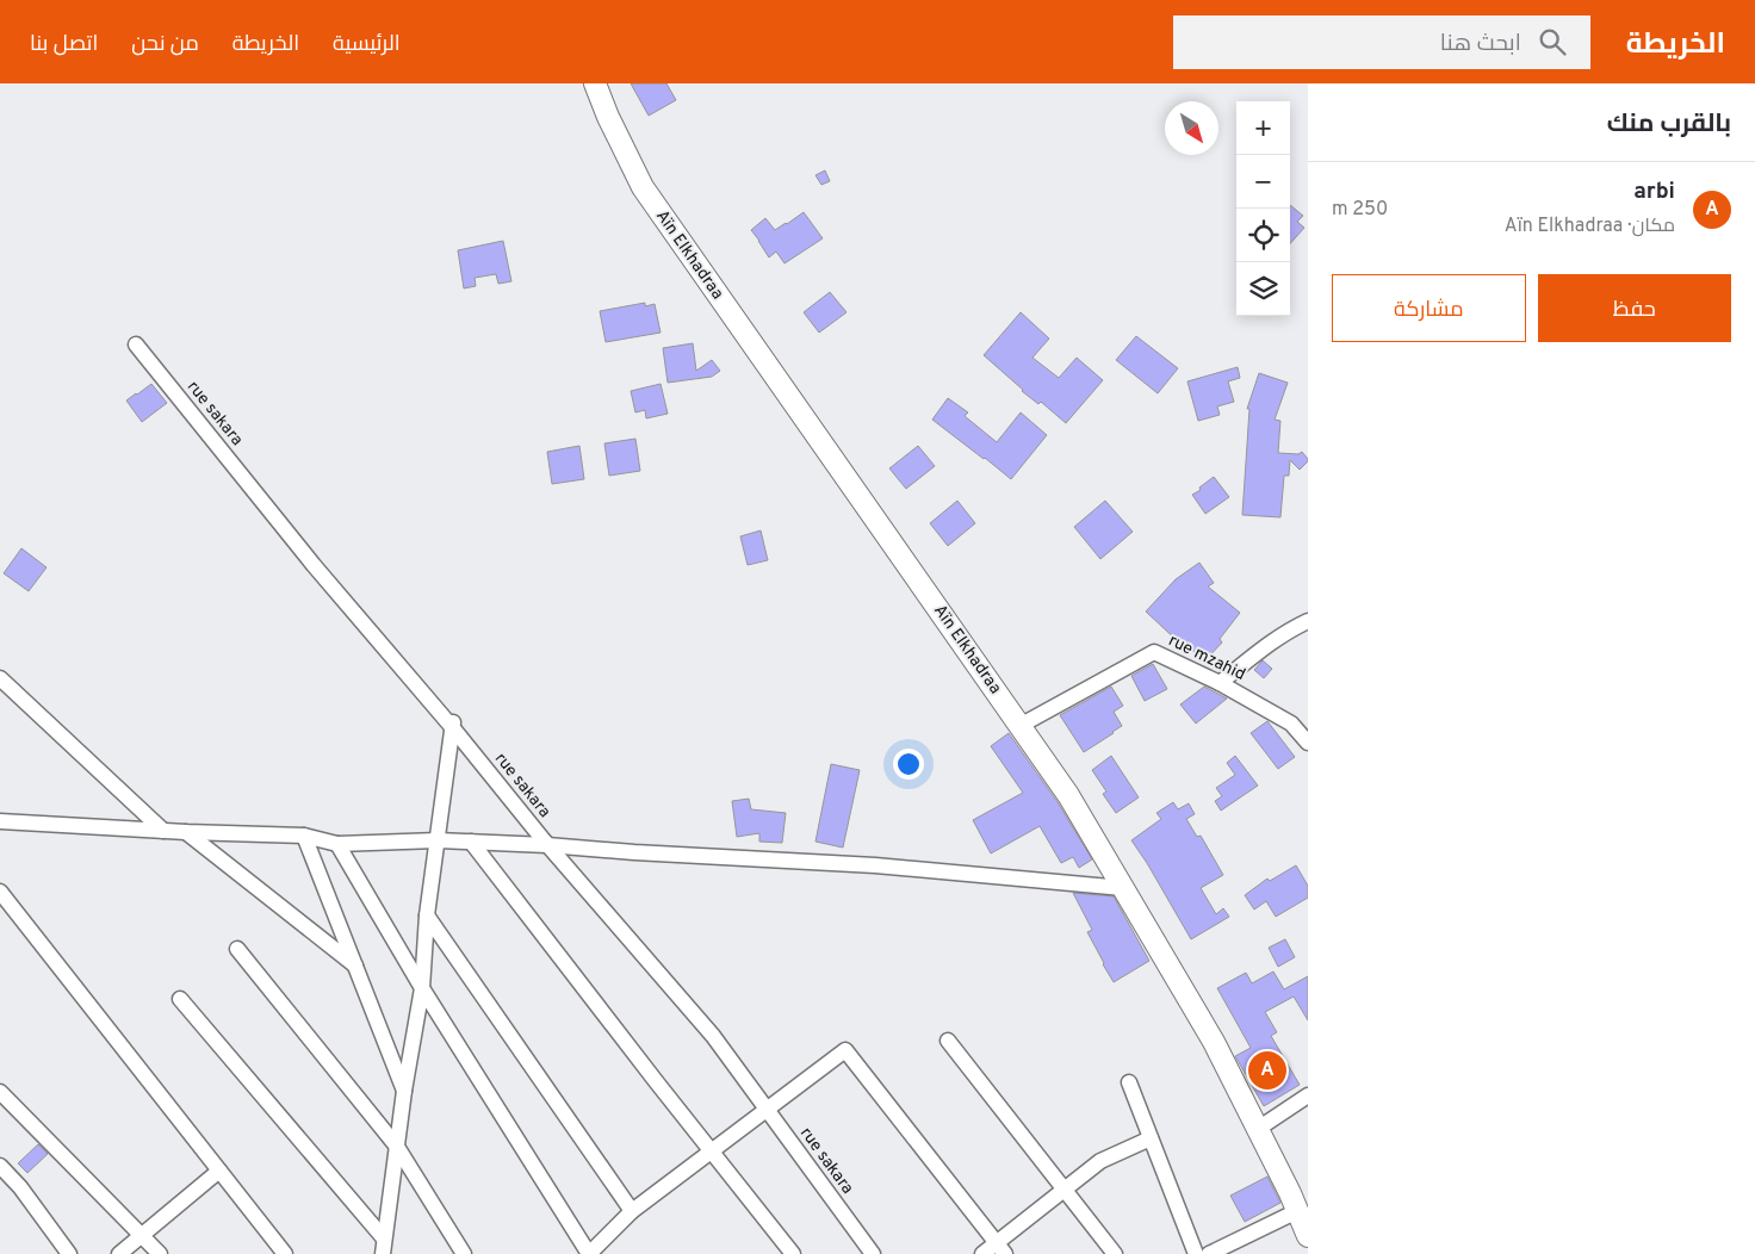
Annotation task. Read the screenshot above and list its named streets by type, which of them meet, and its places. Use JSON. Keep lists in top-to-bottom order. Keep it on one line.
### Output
{"streets":{"main road":["Aïn Elkhadraa"],"street":["rue sakara","rue mzahid"]},"crossings":[["Aïn Elkhadraa","rue mzahid"]],"north":"bottom right","page":{"header":"الخريطة","search":"ابحث هنا","nav":["الرئيسية","الخريطة","من نحن","اتصل بنا"],"heading":"بالقرب منك","map_buttons":["+","−"],"list":[{"mark":"A","name":"arbi","note":"مكان · Aïn Elkhadraa","value":"250 m"}],"buttons":["حفظ","مشاركة"],"pins":"A"}}
